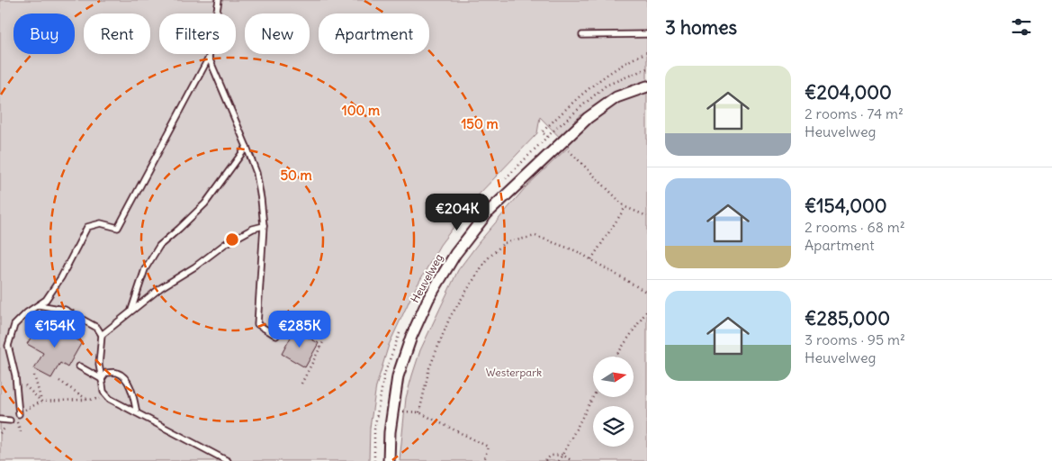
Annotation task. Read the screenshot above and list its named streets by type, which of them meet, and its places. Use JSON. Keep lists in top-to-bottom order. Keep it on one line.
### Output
{"streets":{"street":["Heuvelweg"]},"parks":["Westerpark"],"north":"right","page":{"heading":"3 homes","chip":["Buy","Rent","Filters","New","Apartment"],"list":[{"name":"€204,000","note":"2 rooms · 74 m² · Heuvelweg"},{"name":"€154,000","note":"2 rooms · 68 m² · Apartment"},{"name":"€285,000","note":"3 rooms · 95 m² · Heuvelweg"}],"price":["€204K","€154K","€285K"]},"rings":["100 m","150 m","50 m"]}
